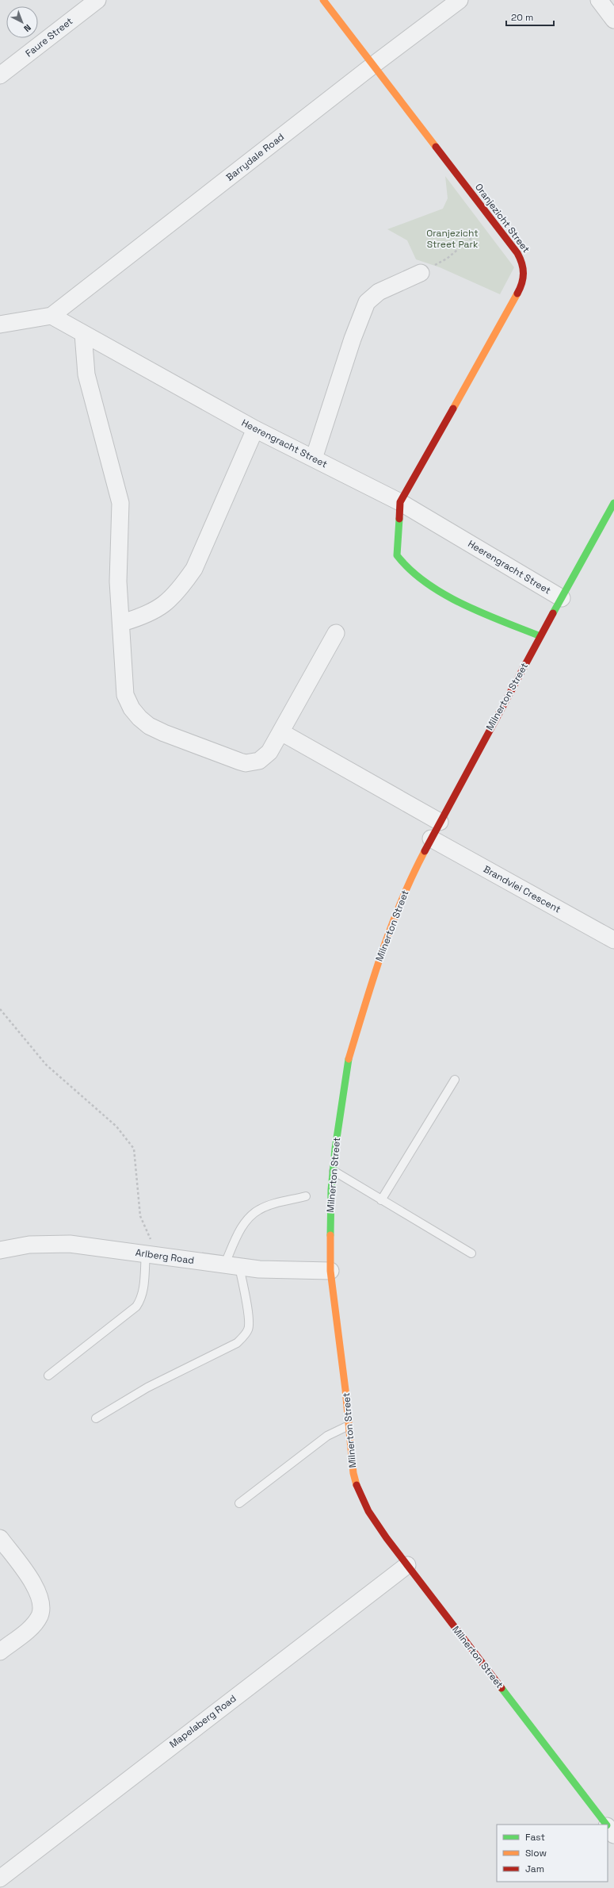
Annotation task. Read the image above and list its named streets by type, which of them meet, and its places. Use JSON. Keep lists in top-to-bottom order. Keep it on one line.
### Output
{"streets":{"street":["Faure Street","Barrydale Road","Oranjezicht Street","Heerengracht Street","Milnerton Street","Brandvlei Crescent","Arlberg Road","Mapelaberg Road"]},"crossings":[["Barrydale Road","Oranjezicht Street"],["Barrydale Road","Heerengracht Street"],["Oranjezicht Street","Heerengracht Street"],["Heerengracht Street","Milnerton Street"],["Milnerton Street","Brandvlei Crescent"],["Milnerton Street","Arlberg Road"],["Milnerton Street","Mapelaberg Road"]],"parks":["Oranjezicht Street Park"],"legend":["Fast","Slow","Jam"],"scale_bar":"20 m","north":"bottom right"}
